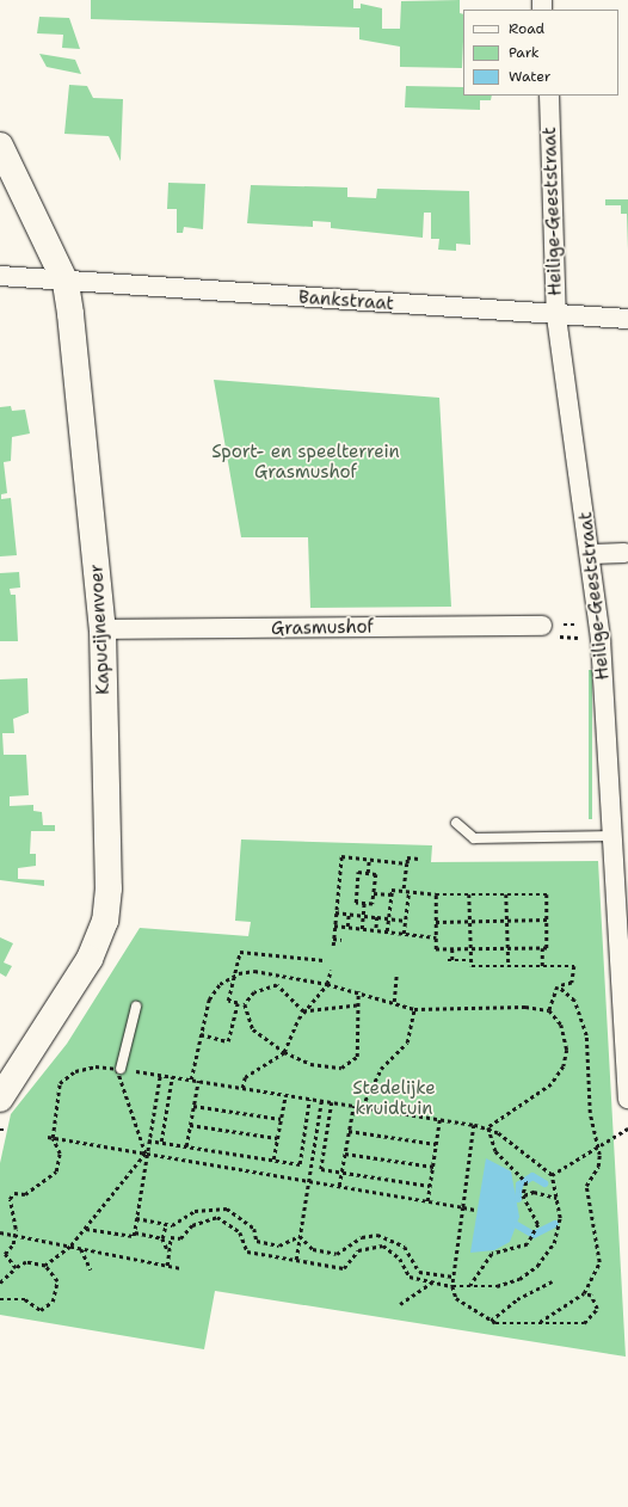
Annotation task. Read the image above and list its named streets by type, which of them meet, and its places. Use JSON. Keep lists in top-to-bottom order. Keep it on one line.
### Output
{"streets":{"street":["Heilige-Geeststraat","Bankstraat","Grasmushof","Kapucijnenvoer"]},"crossings":[["Heilige-Geeststraat","Bankstraat"],["Bankstraat","Kapucijnenvoer"],["Grasmushof","Kapucijnenvoer"]],"parks":["Sport- en speelterrein Grasmushof","Stedelijke kruidtuin"],"legend":["Road","Park","Water"]}
